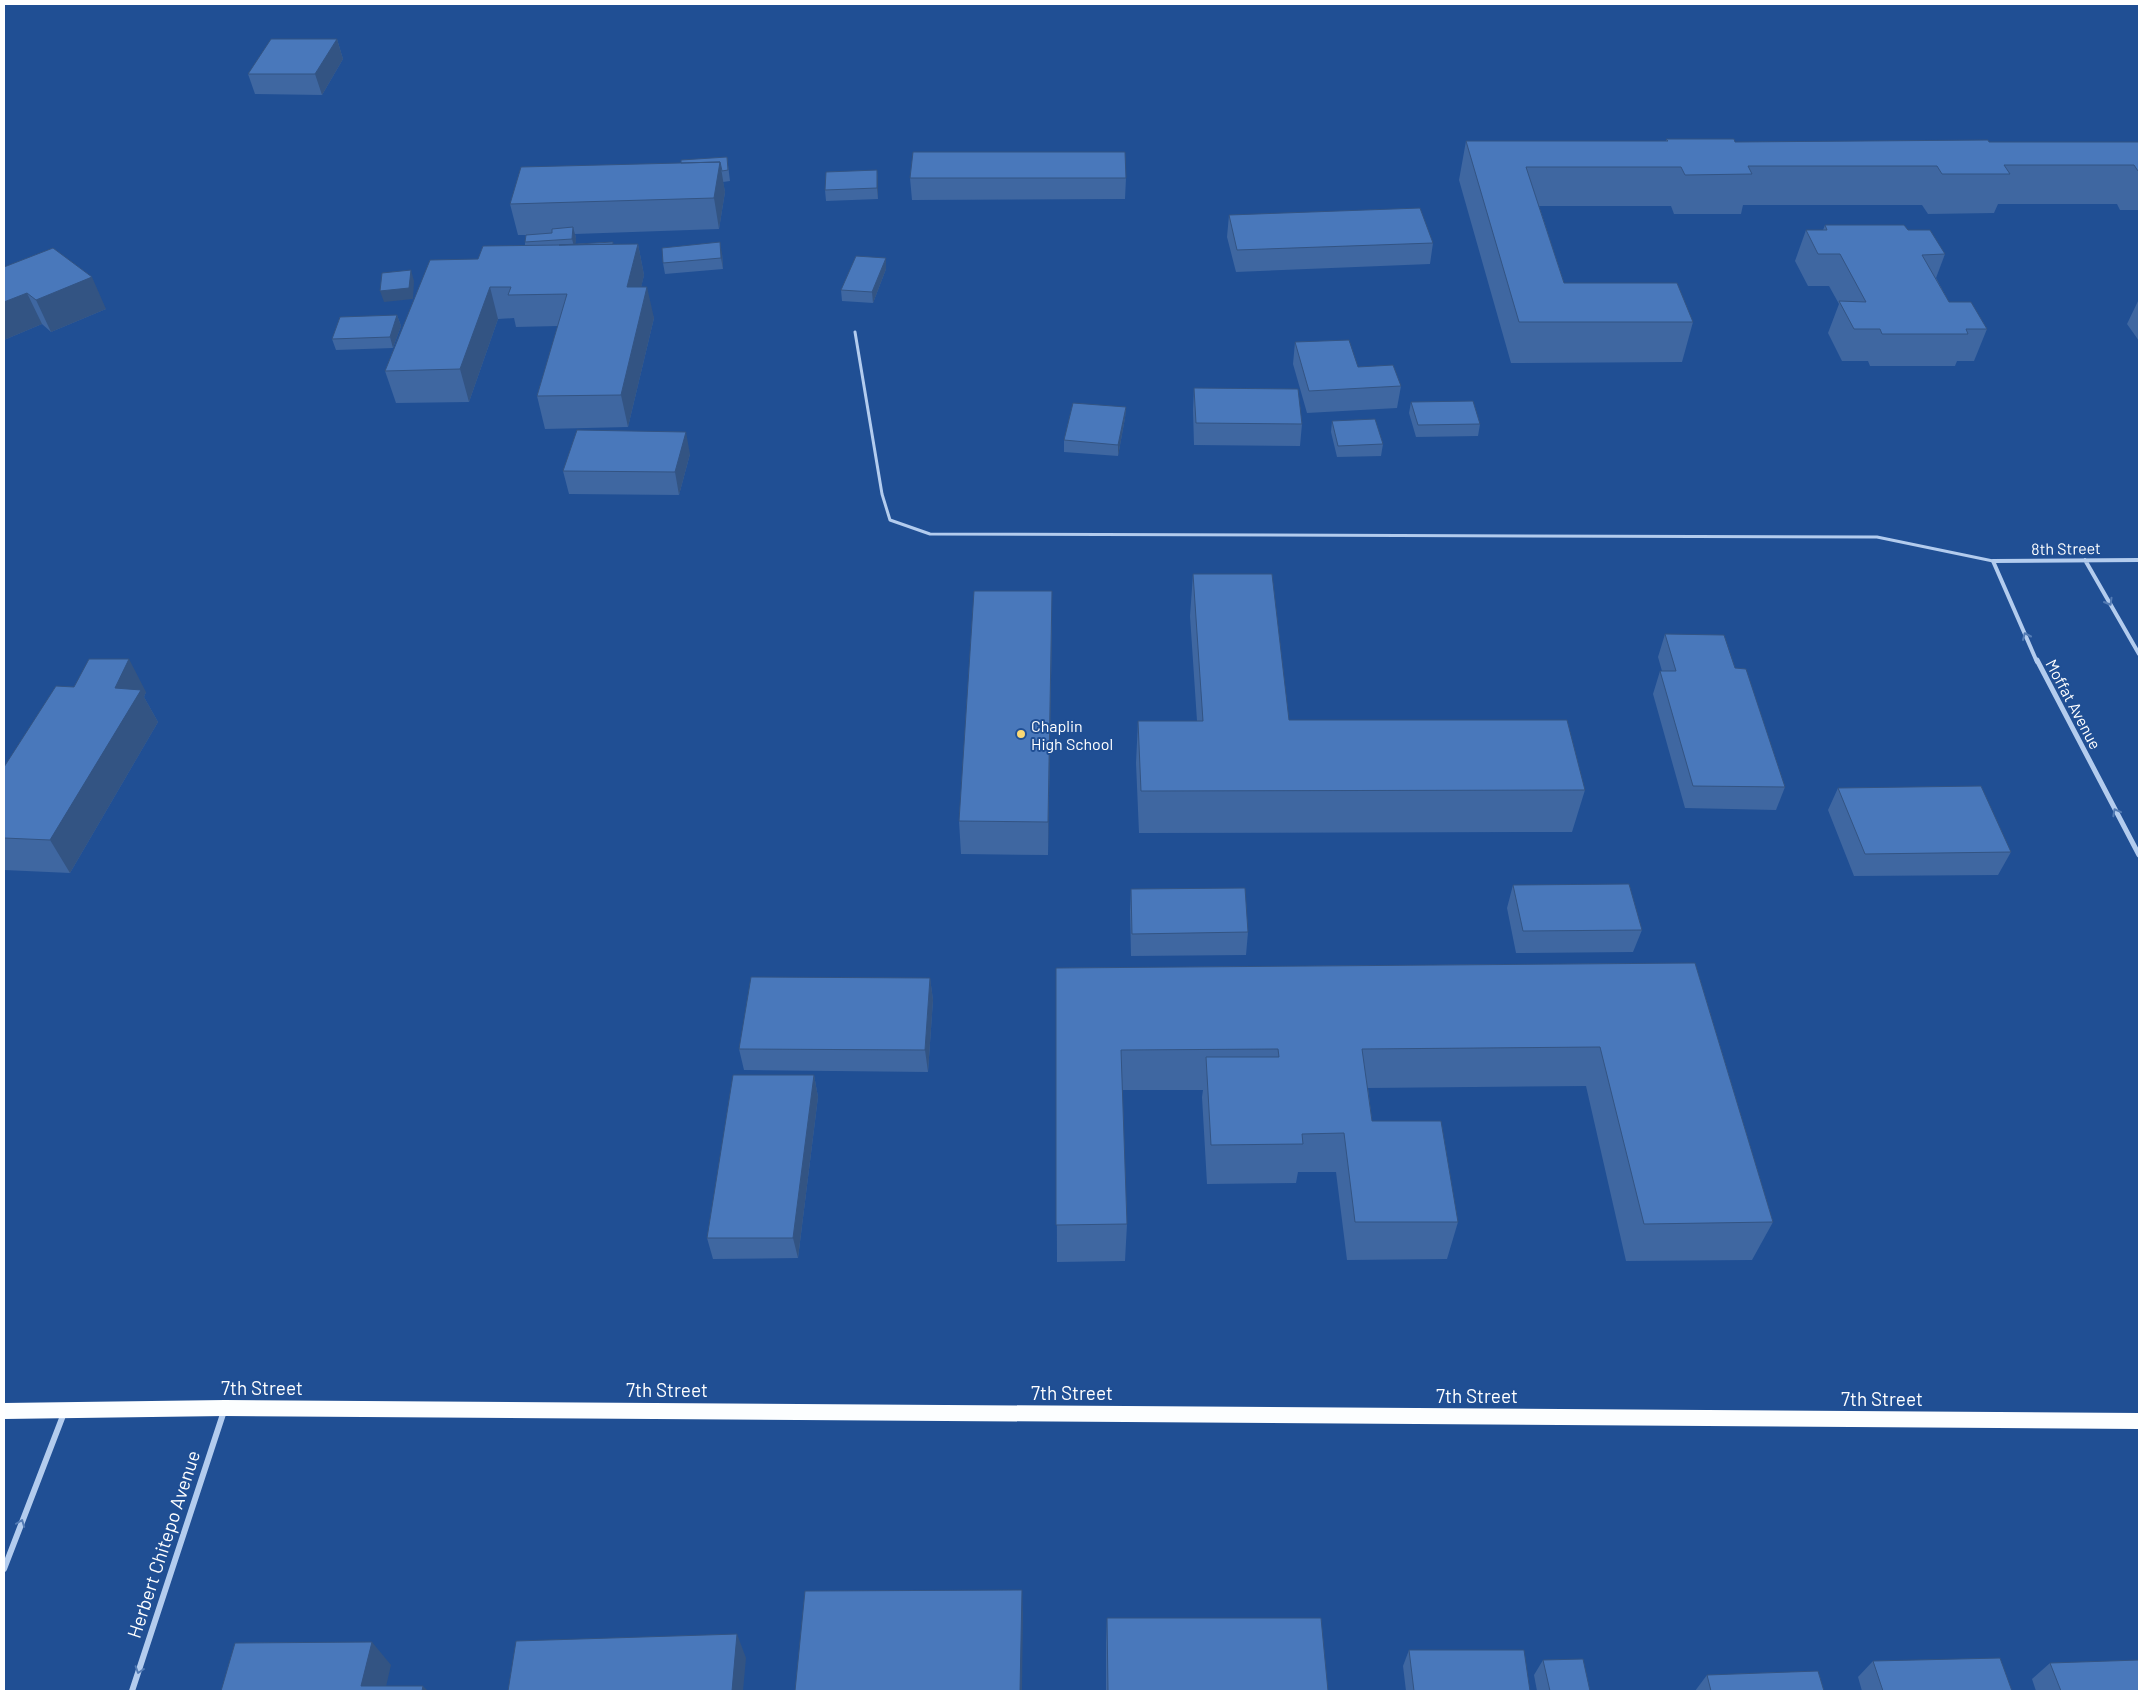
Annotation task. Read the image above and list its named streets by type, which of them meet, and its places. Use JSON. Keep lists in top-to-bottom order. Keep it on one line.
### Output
{"streets":{"highway":["7th Street"],"street":["8th Street","Moffat Avenue","Herbert Chitepo Avenue"]},"crossings":[["8th Street","Moffat Avenue"],["7th Street","Herbert Chitepo Avenue"]],"one_way":["Moffat Avenue","Herbert Chitepo Avenue"],"places":["Chaplin High School"]}
